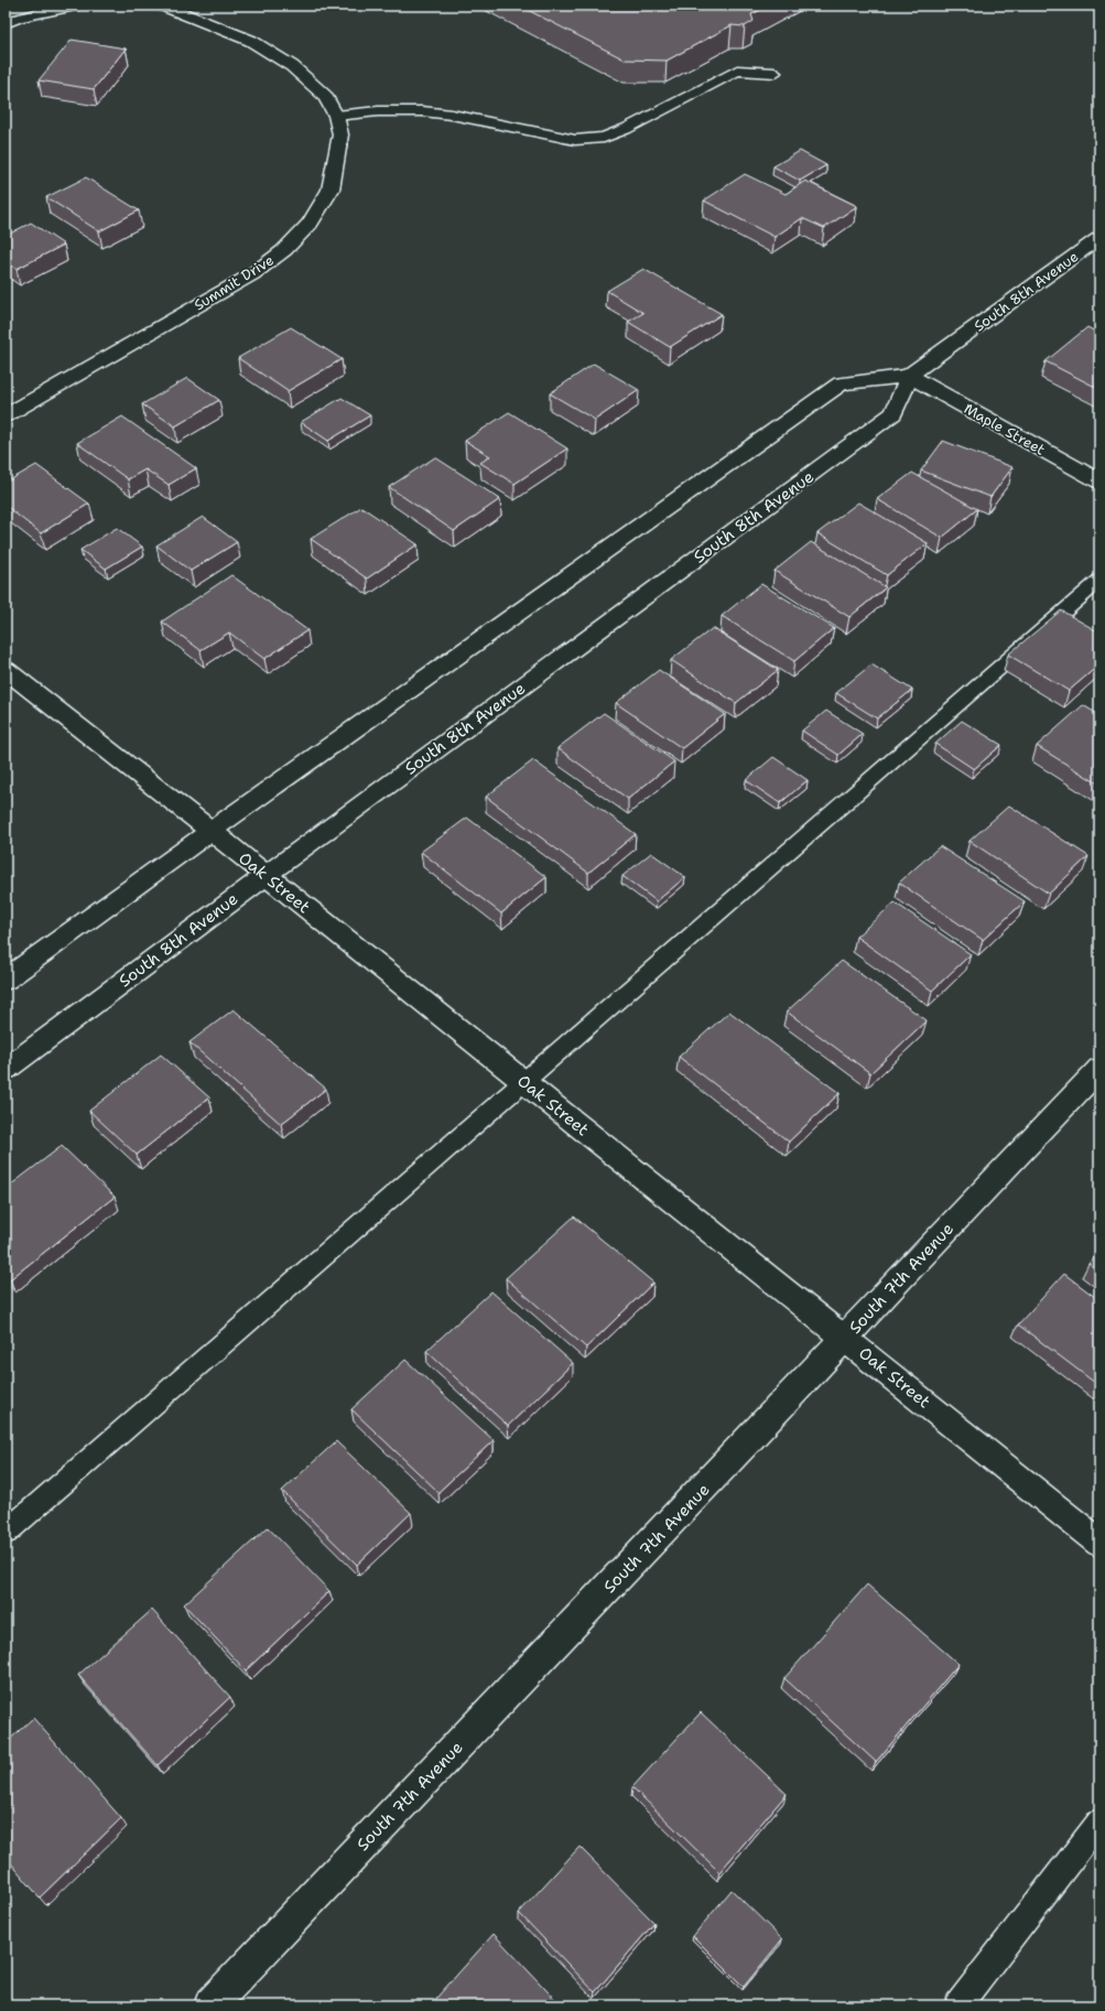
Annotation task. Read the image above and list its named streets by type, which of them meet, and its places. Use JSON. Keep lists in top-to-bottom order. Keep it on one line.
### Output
{"streets":{"street":["Summit Drive","South 8th Avenue","Maple Street","Oak Street","South 7th Avenue"]},"crossings":[["South 8th Avenue","Maple Street"],["South 8th Avenue","Oak Street"],["Oak Street","South 7th Avenue"]]}
